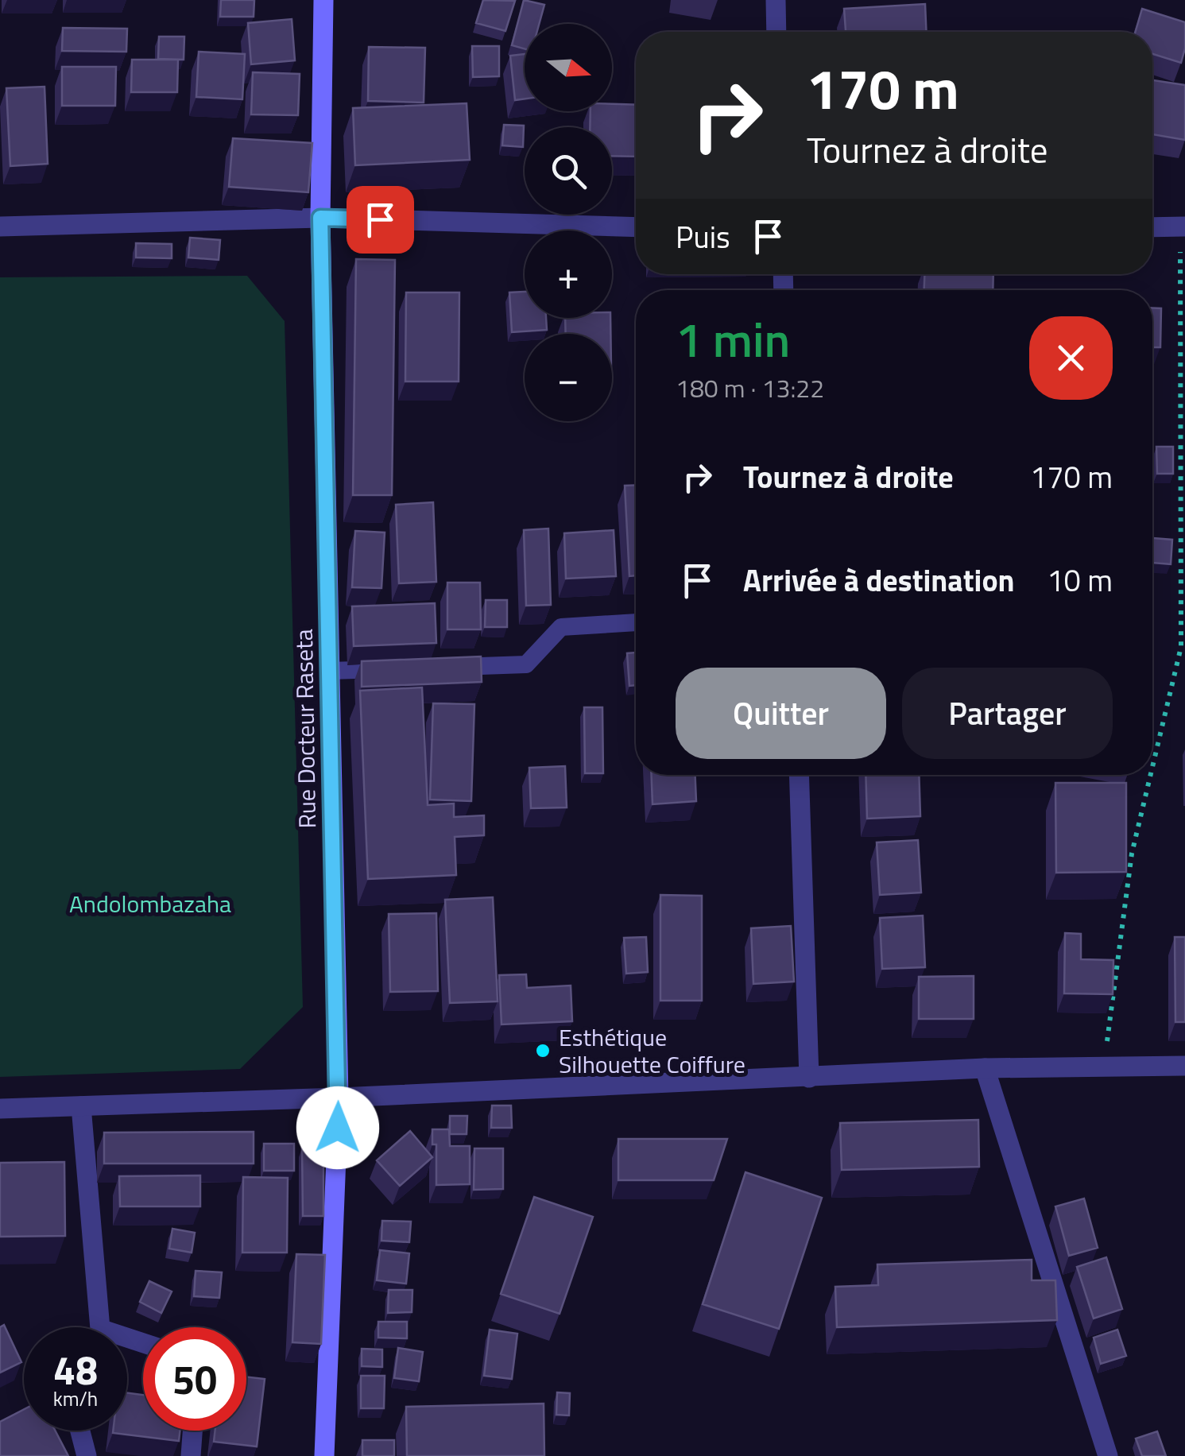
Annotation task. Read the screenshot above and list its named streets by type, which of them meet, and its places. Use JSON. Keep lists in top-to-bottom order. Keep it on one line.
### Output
{"streets":{"main road":["Rue Docteur Raseta"]},"parks":["Andolombazaha"],"places":["Esthétique Silhouette Coiffure"],"north":"right","page":{"map_buttons":["+","−"],"turn":["170 m","Tournez à droite"],"then":"Puis","heading":["1 min","180 m · 13:22"],"list":[{"name":"Tournez à droite","value":"170 m"},{"name":"Arrivée à destination","value":"10 m"}],"buttons":["Quitter","Partager"],"speed":"48 km/h","limit":"50"}}
